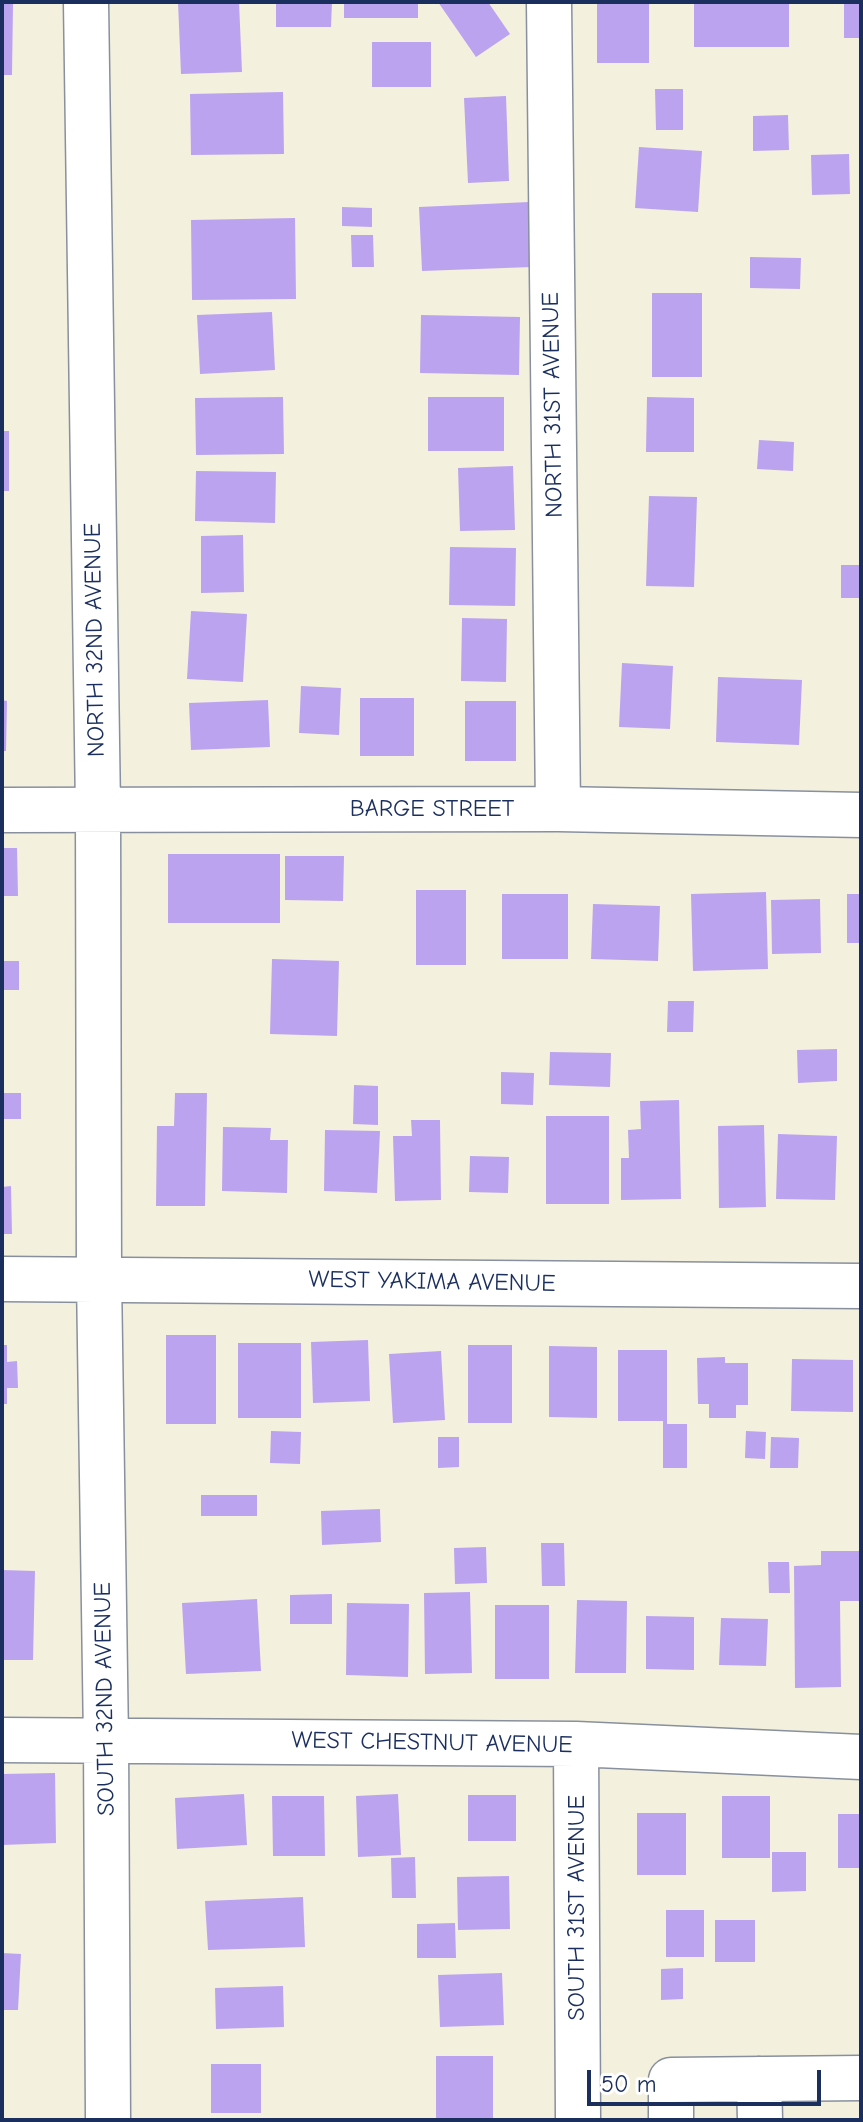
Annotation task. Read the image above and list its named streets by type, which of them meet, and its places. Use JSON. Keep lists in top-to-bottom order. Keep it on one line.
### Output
{"streets":{"street":["NORTH 31ST AVENUE","NORTH 32ND AVENUE","BARGE STREET","WEST YAKIMA AVENUE","SOUTH 32ND AVENUE","WEST CHESTNUT AVENUE","SOUTH 31ST AVENUE"]},"crossings":[["NORTH 31ST AVENUE","BARGE STREET"],["NORTH 32ND AVENUE","BARGE STREET"],["NORTH 32ND AVENUE","WEST YAKIMA AVENUE"],["NORTH 32ND AVENUE","SOUTH 32ND AVENUE"],["WEST YAKIMA AVENUE","SOUTH 32ND AVENUE"],["SOUTH 32ND AVENUE","WEST CHESTNUT AVENUE"],["WEST CHESTNUT AVENUE","SOUTH 31ST AVENUE"]],"scale_bar":"50 m"}
